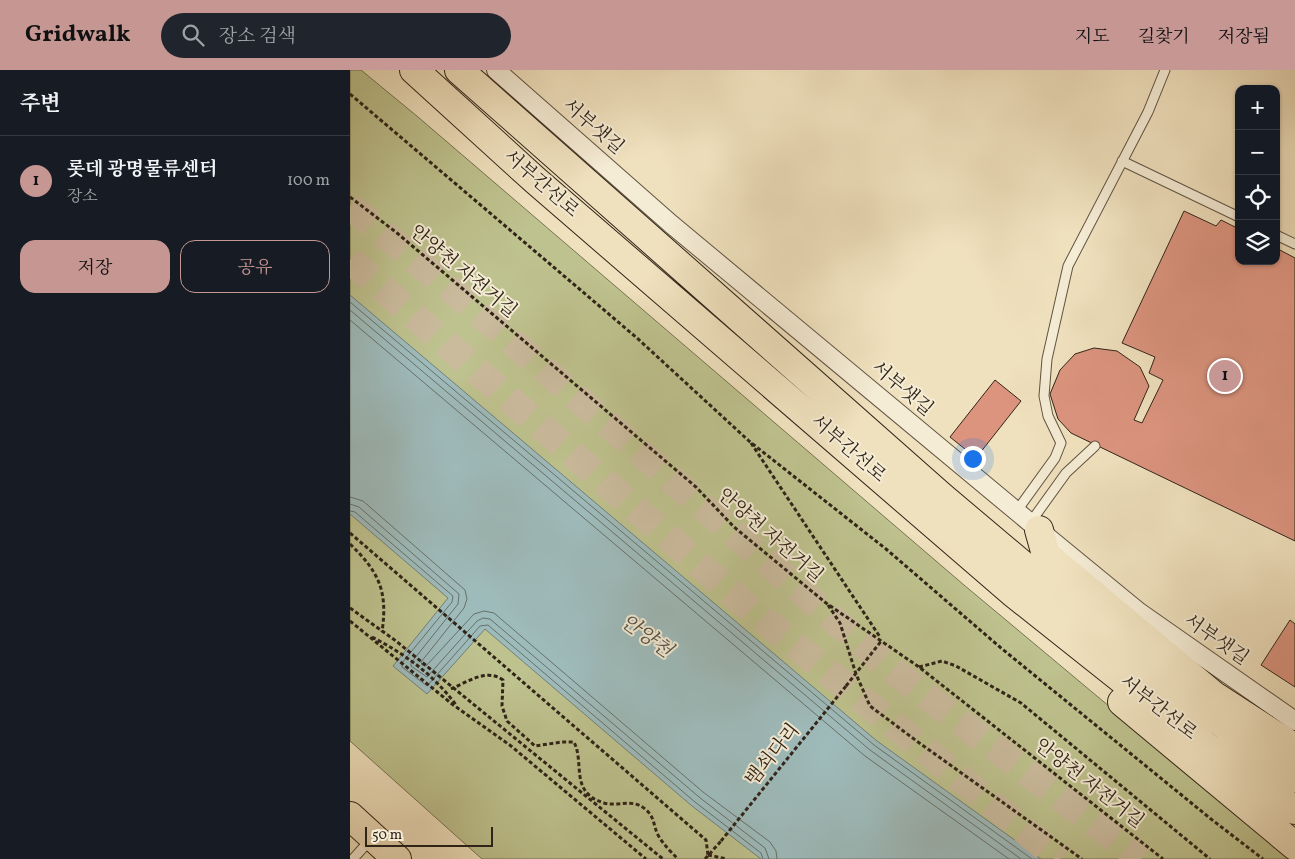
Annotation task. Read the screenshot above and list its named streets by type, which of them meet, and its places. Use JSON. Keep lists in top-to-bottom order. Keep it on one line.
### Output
{"streets":{"main road":["서부간선로"],"street":["서부샛길"],"path":["안양천 자전거길","뱀쇠다리"]},"crossings":[["안양천 자전거길","뱀쇠다리"]],"water":["안양천"],"scale_bar":"50 m","page":{"header":"Gridwalk","search":"장소 검색","nav":["지도","길찾기","저장됨"],"heading":"주변","map_buttons":["+","−"],"list":[{"mark":"1","name":"롯데 광명물류센터","note":"장소","value":"100 m"}],"buttons":["저장","공유"],"pins":"1","scale":"50 m"}}
